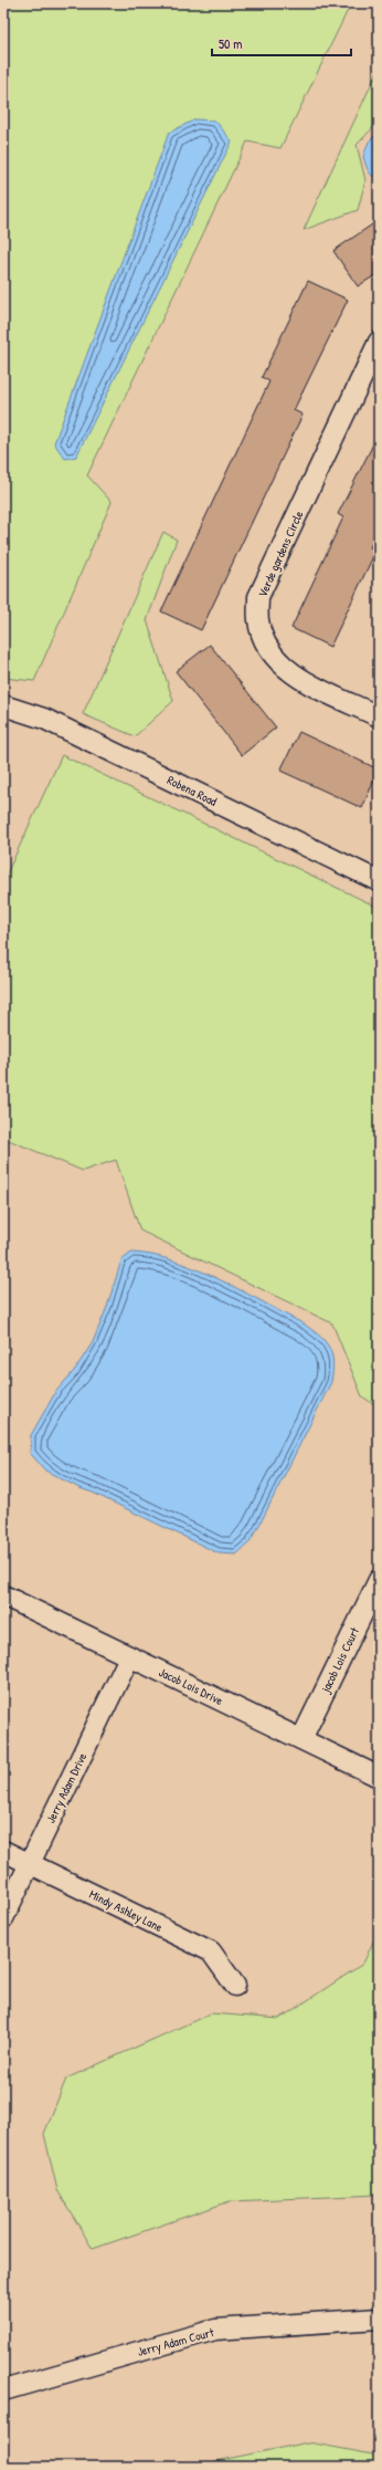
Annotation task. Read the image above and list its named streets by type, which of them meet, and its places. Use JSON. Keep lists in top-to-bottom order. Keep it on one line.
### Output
{"streets":{"street":["Verde gardens Circle","Robena Road","jacob Lois Court","Jacob Lois Drive","Jerry Adam Drive","Mindy Ashley Lane","Jerry Adam Court"]},"crossings":[["jacob Lois Court","Jacob Lois Drive"],["Jacob Lois Drive","Jerry Adam Drive"],["Jerry Adam Drive","Mindy Ashley Lane"]],"scale_bar":"50 m"}
